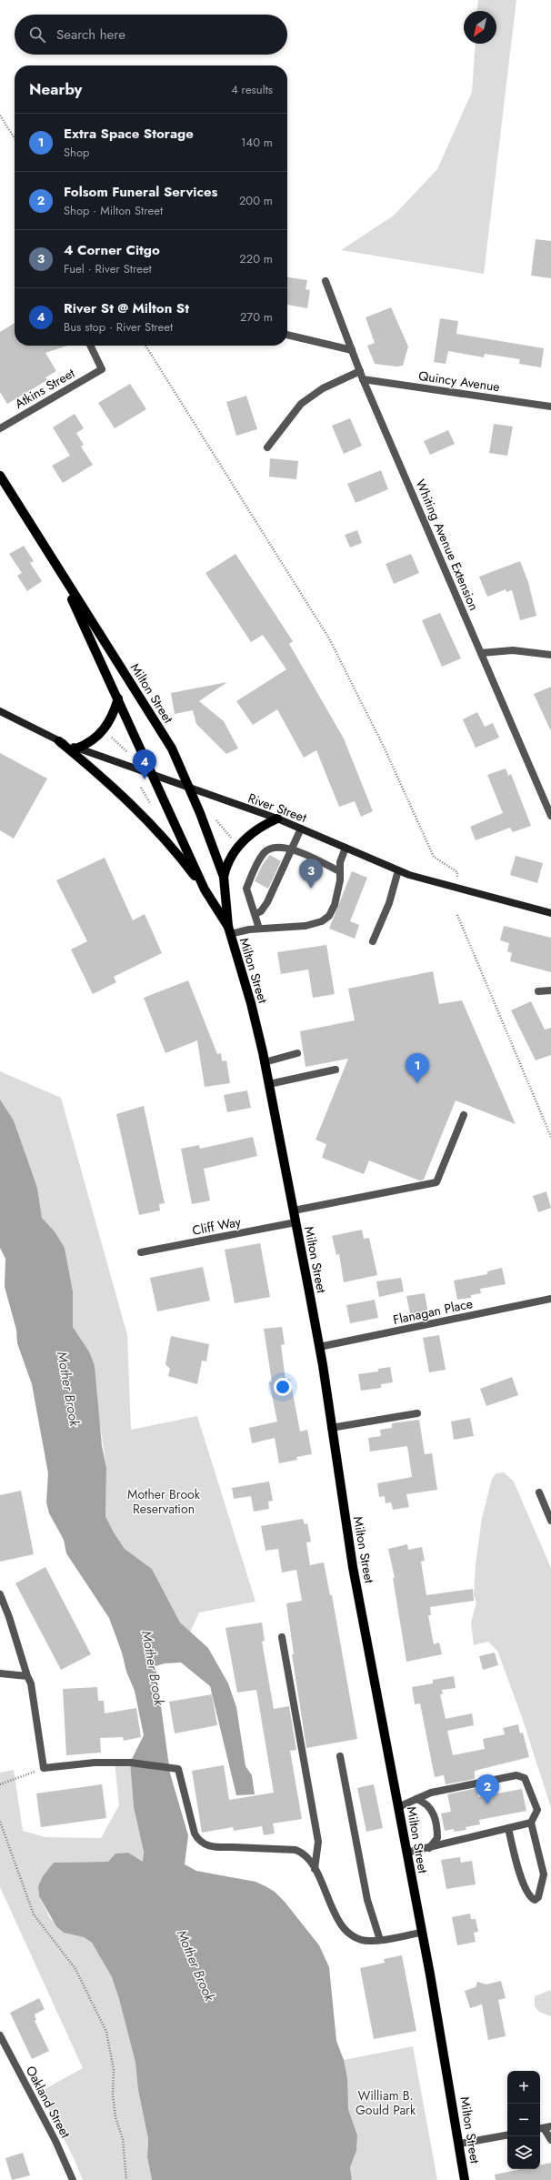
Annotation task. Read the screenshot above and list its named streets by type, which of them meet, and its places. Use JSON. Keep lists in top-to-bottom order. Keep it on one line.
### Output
{"streets":{"main road":["Milton Street"],"street":["Quincy Avenue","Atkins Street","Whiting Avenue Extension","River Street","Cliff Way","Flanagan Place","Oakland Street"]},"crossings":[["Quincy Avenue","Whiting Avenue Extension"],["Milton Street","River Street"],["Milton Street","Cliff Way"],["Milton Street","Flanagan Place"]],"water":["Mother Brook"],"parks":["Mother Brook Reservation","William B. Gould Park"],"north":"bottom left","page":{"search":"Search here","heading":["Nearby","4 results"],"list":[{"mark":"1","name":"Extra Space Storage","note":"Shop","value":"140 m"},{"mark":"2","name":"Folsom Funeral Services","note":"Shop · Milton Street","value":"200 m"},{"mark":"3","name":"4 Corner Citgo","note":"Fuel · River Street","value":"220 m"},{"mark":"4","name":"River St @ Milton St","note":"Bus stop · River Street","value":"270 m"}],"pins":["4","3","1","2"],"map_buttons":["+","−"]}}
